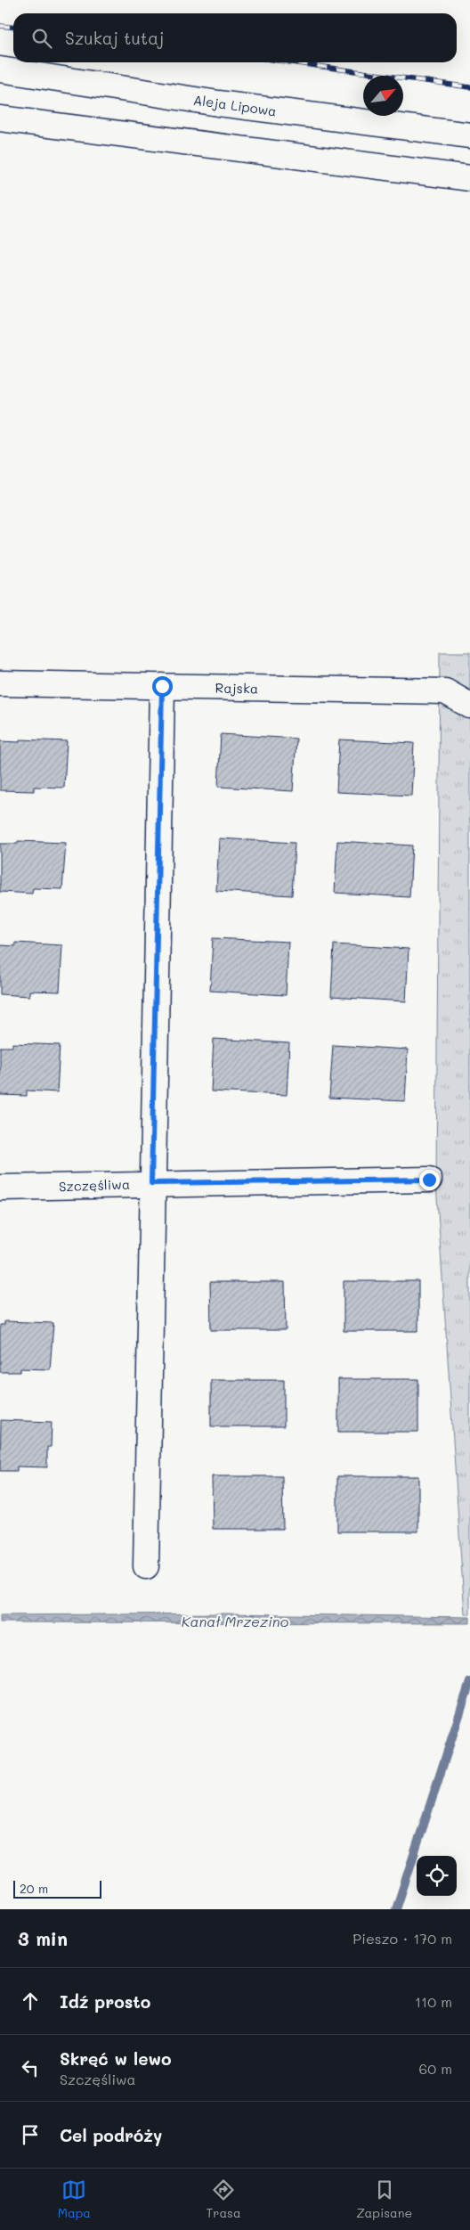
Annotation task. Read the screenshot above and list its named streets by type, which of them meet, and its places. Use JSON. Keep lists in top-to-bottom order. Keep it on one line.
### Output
{"streets":{"street":["Aleja Lipowa","Rajska","Szczęśliwa"]},"water":["Kanał Mrzezino"],"scale_bar":"20 m","north":"top right","page":{"search":"Szukaj tutaj","scale":"20 m","heading":["3 min","Pieszo · 170 m"],"list":[["Idź prosto","110 m"],["Skręć w lewo","Szczęśliwa","60 m"],"Cel podróży"],"nav":["Mapa","Trasa","Zapisane"]}}
